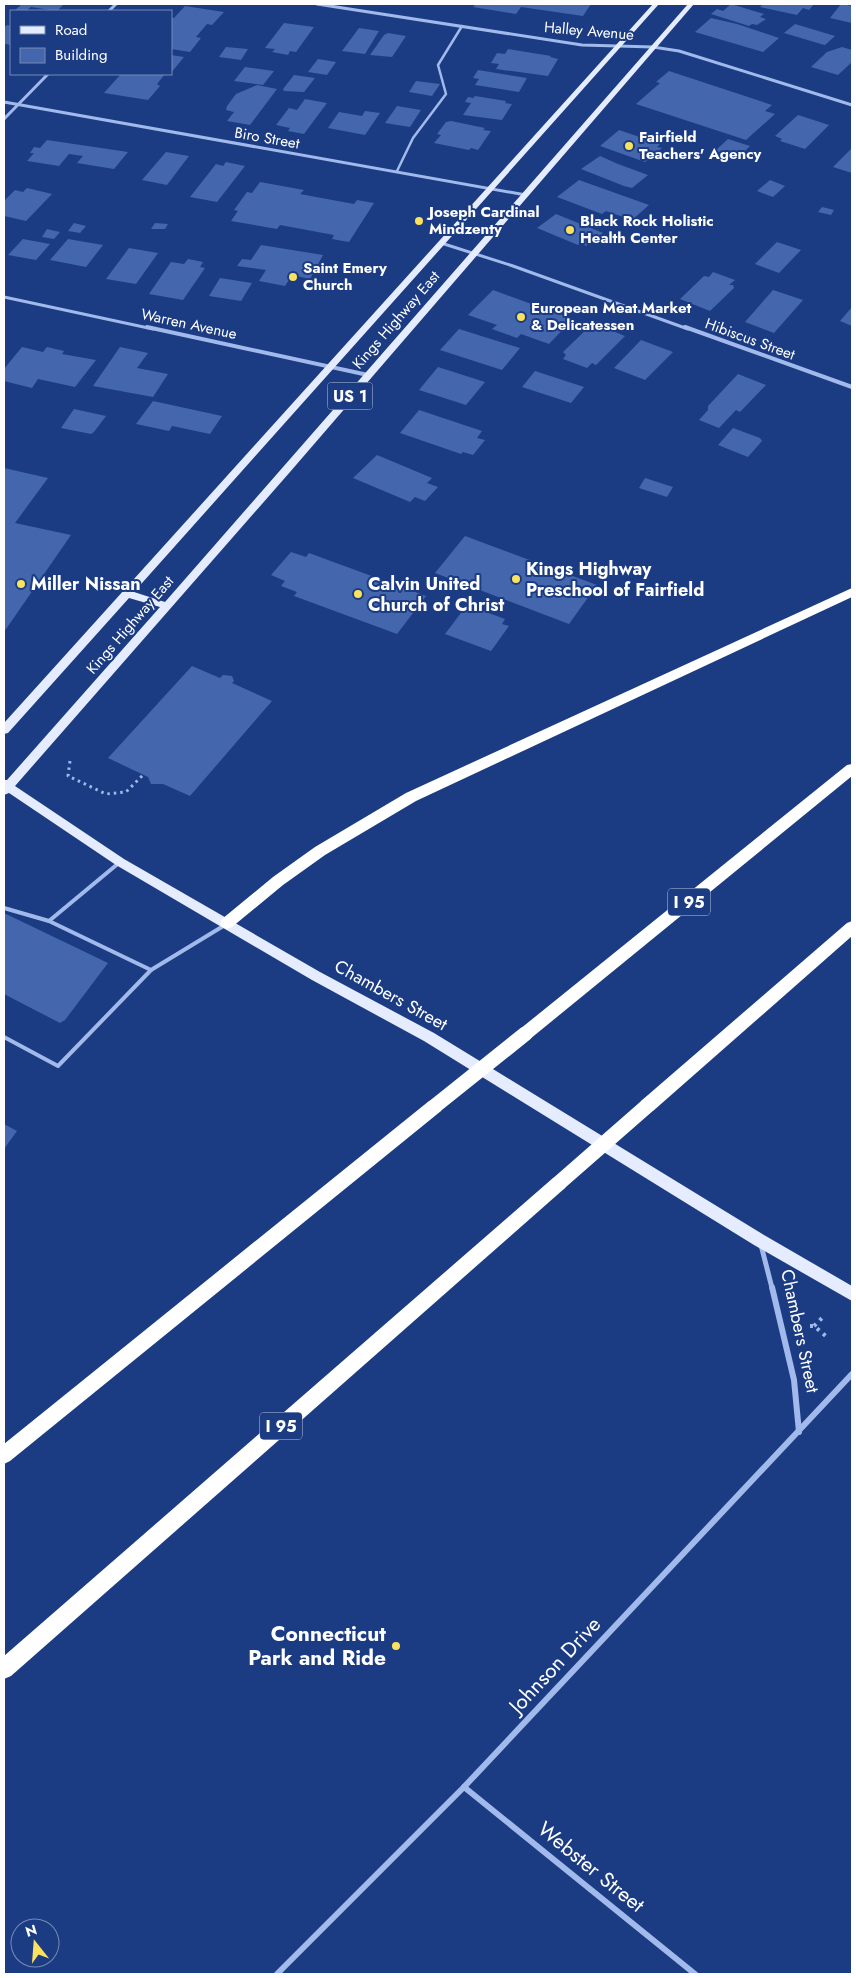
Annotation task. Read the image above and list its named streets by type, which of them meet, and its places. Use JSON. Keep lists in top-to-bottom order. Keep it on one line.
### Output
{"streets":{"highway":["I 95"],"main road":["Kings Highway East","US 1","Chambers Street"],"street":["Halley Avenue","Biro Street","Warren Avenue","Hibiscus Street","Johnson Drive","Webster Street"]},"crossings":[["Halley Avenue","Kings Highway East"],["Biro Street","Kings Highway East"],["Kings Highway East","Warren Avenue"],["Kings Highway East","Hibiscus Street"],["Kings Highway East","Chambers Street"],["Chambers Street","Johnson Drive"],["Johnson Drive","Webster Street"]],"places":["Fairfield Teachers' Agency","Joseph Cardinal Mindzenty","Black Rock Holistic Health Center","Saint Emery Church","European Meat Market & Delicatessen","Kings Highway Preschool of Fairfield","Miller Nissan","Calvin United Church of Christ","Connecticut Park and Ride"],"legend":["Road","Building"],"north":"top"}
